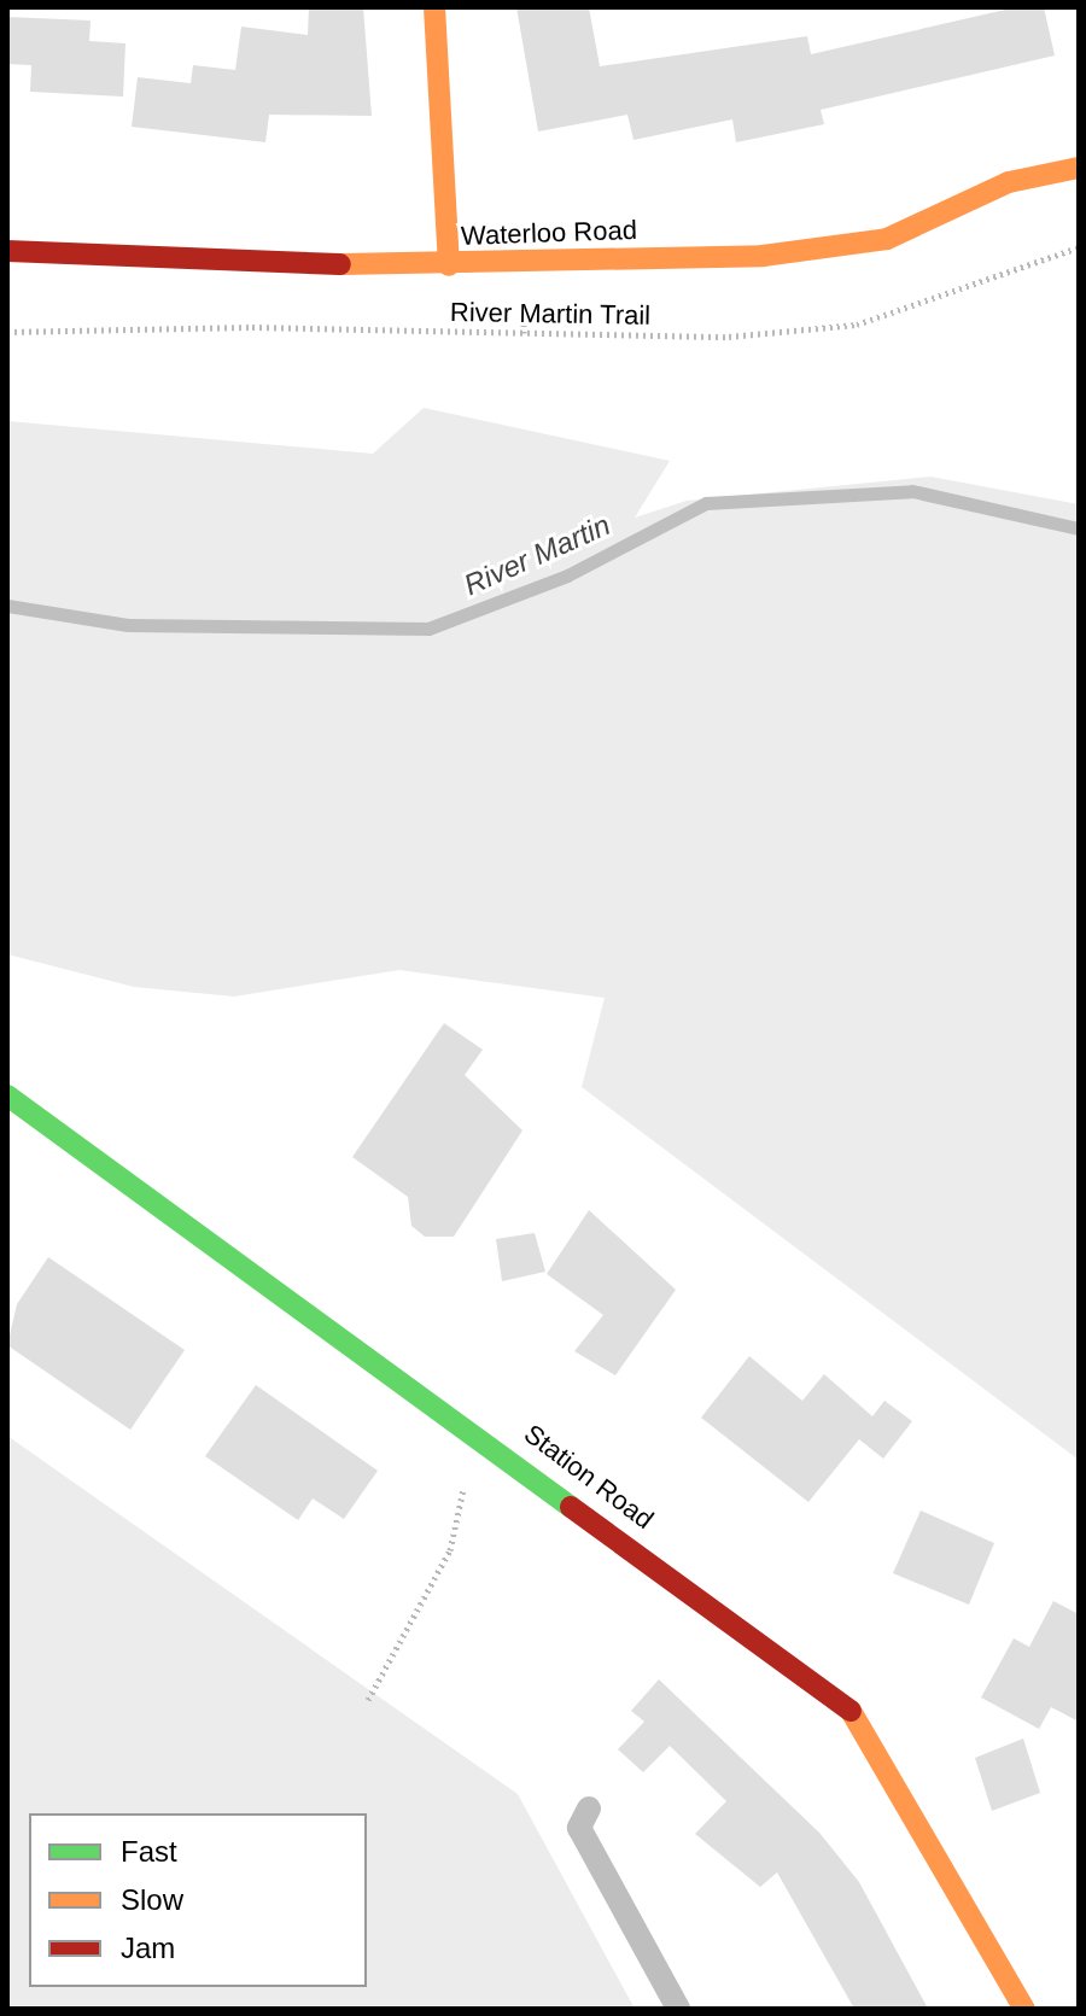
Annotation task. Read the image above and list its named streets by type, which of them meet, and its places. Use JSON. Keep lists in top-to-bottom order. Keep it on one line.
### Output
{"streets":{"street":["Waterloo Road","Station Road"],"path":["River Martin Trail"]},"water":["River Martin"],"legend":["Fast","Slow","Jam"]}
